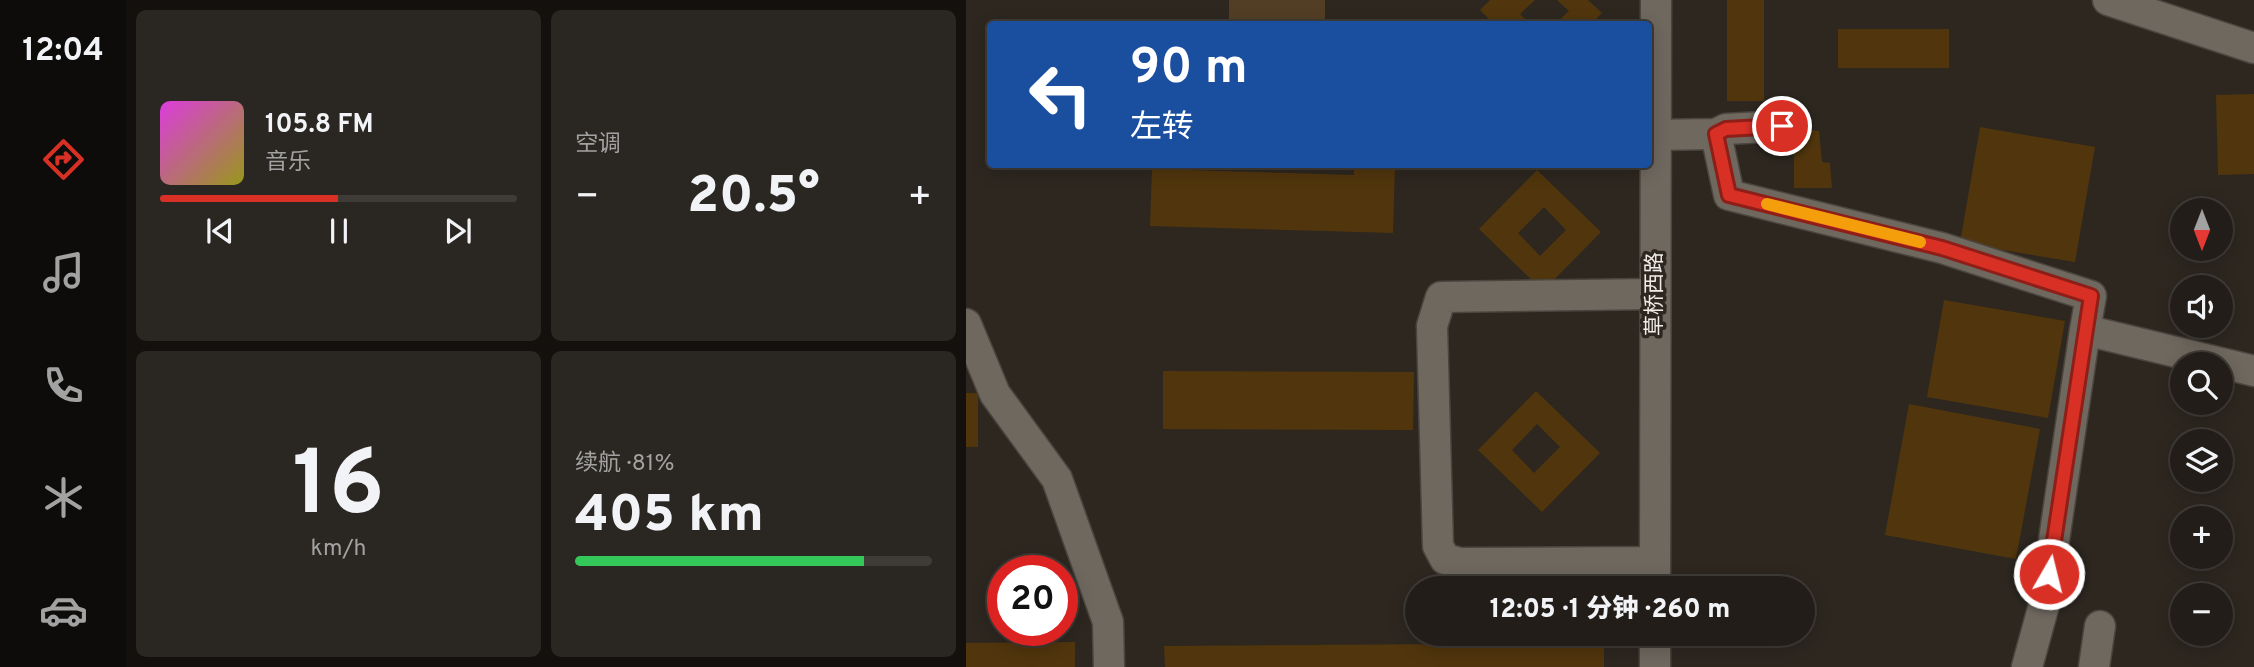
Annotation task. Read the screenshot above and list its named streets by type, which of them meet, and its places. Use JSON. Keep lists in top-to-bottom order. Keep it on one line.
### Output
{"streets":{"street":["草桥西路"]},"north":"bottom","page":{"tabs":"12:04","tile":["空调",["16","km/h"],["续航 · 81%","405 km"]],"turn":["90 m","左转"],"song":["105.8 FM","音乐"],"heat":["−","20.5°","+"],"map_buttons":["+","−"],"limit":"20","trip":"12:05 · 1 分钟 · 260 m"}}
